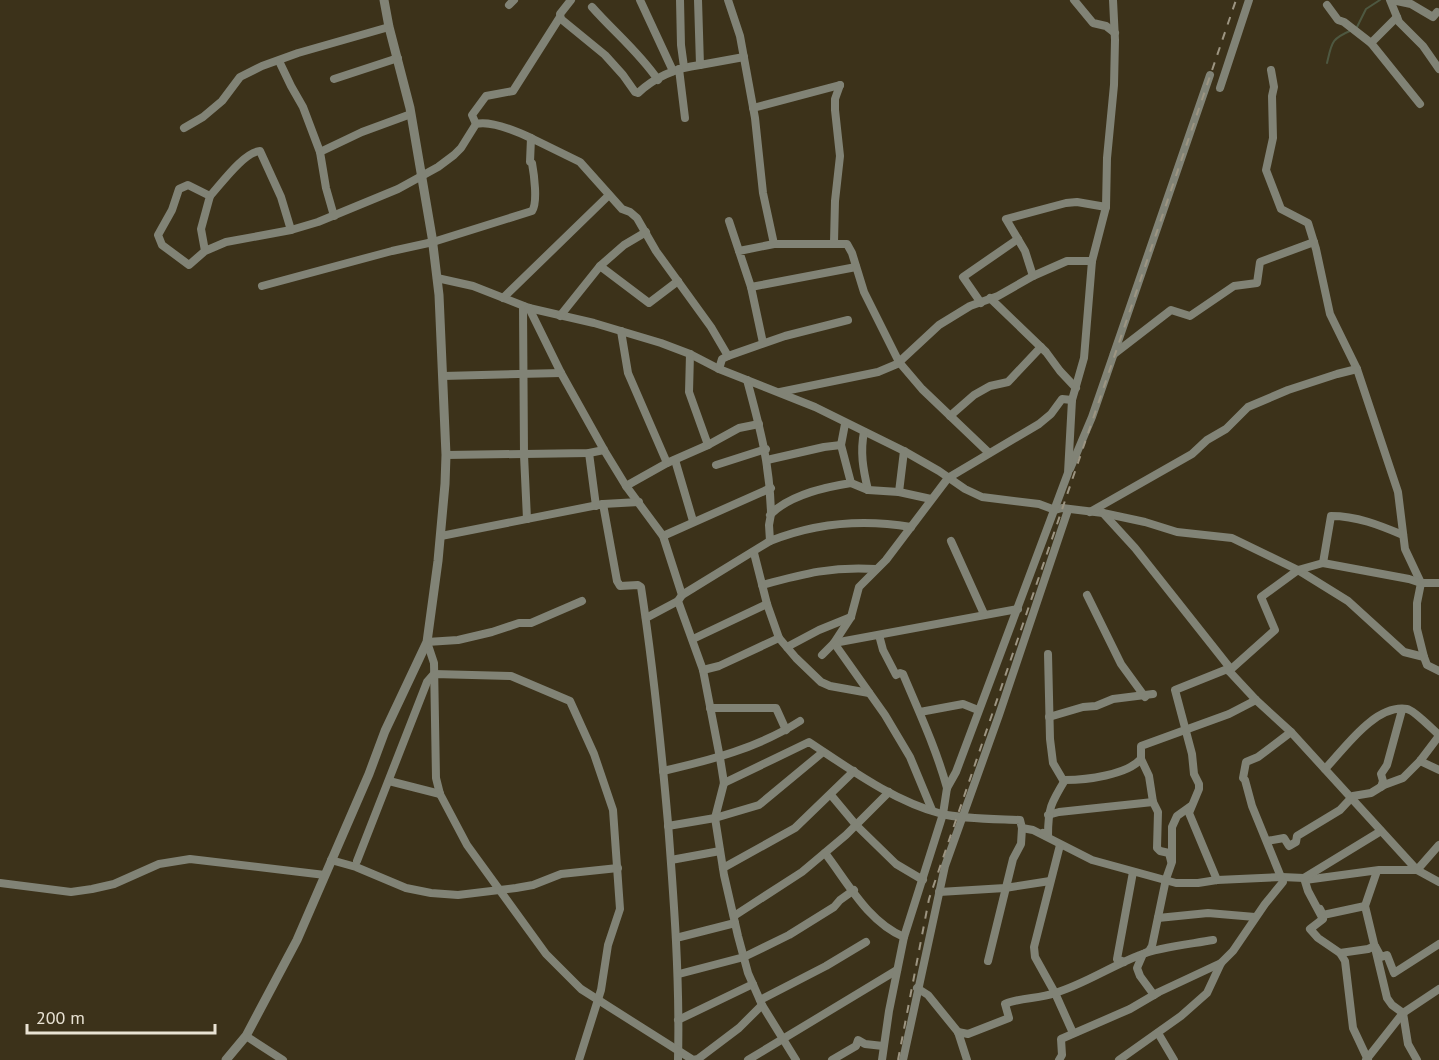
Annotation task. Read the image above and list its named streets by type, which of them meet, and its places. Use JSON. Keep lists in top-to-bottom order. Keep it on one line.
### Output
{"scale_bar":"200 m"}
